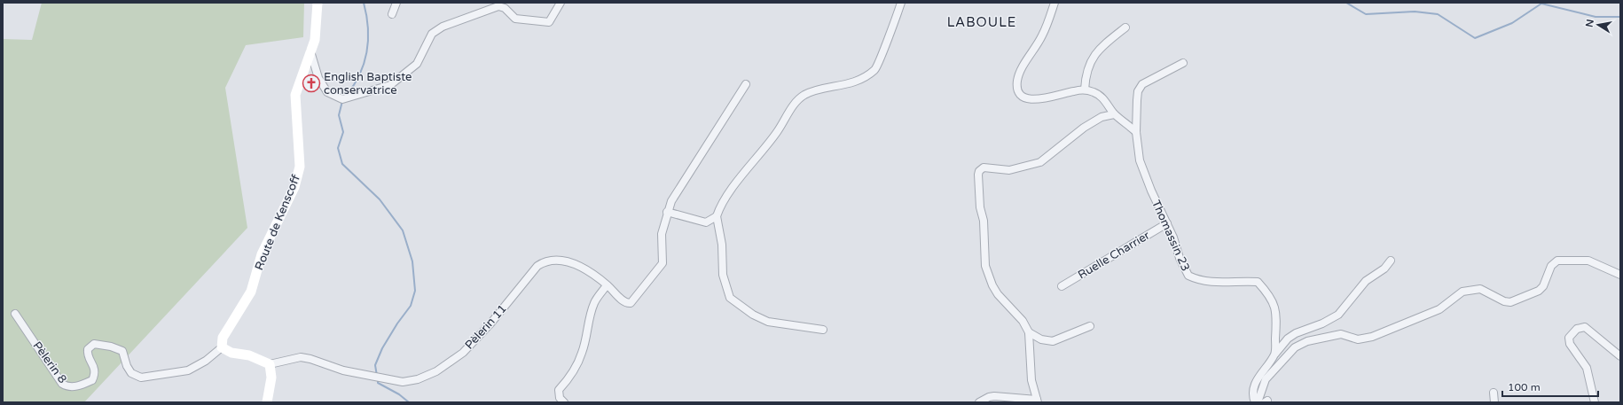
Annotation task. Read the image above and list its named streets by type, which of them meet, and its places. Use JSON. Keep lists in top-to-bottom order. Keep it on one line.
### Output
{"streets":{"main road":["Route de Kenscoff"],"street":["Thomassin 23","Ruelle Charrier","Pèlerin 11","Pèlerin 8"]},"crossings":[["Route de Kenscoff","Pèlerin 8"],["Thomassin 23","Ruelle Charrier"]],"districts":["LABOULE"],"places":{"church":["English Baptiste conservatrice"]},"scale_bar":"100 m","north":"left"}
